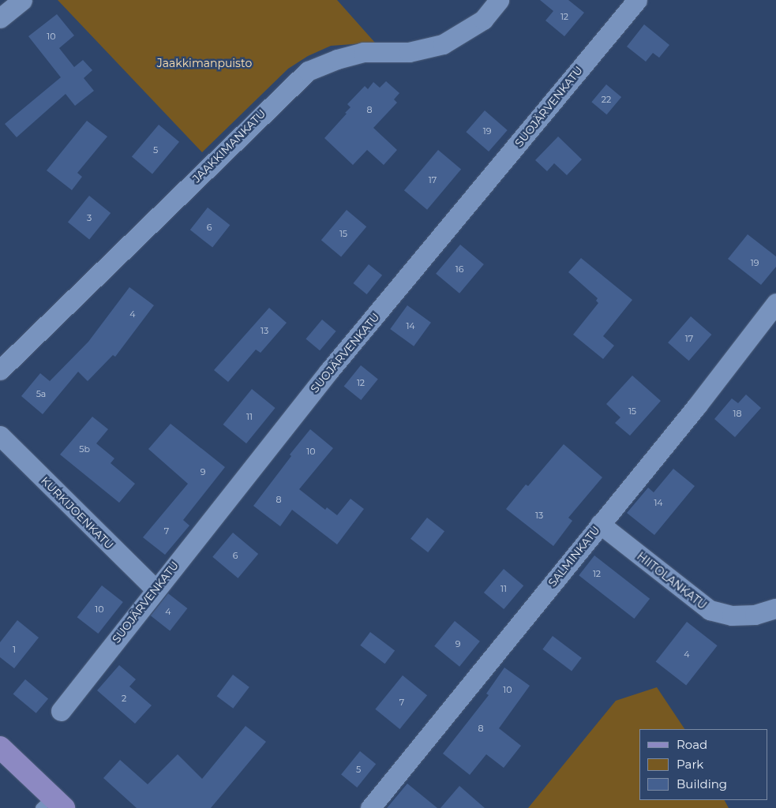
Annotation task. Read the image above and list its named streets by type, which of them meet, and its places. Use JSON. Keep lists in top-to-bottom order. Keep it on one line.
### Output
{"streets":{"street":["SUOJÄRVENKATU","JAAKKIMANKATU","KURKIJOENKATU","SALMINKATU","HIITOLANKATU"]},"crossings":[["SUOJÄRVENKATU","KURKIJOENKATU"],["SALMINKATU","HIITOLANKATU"]],"parks":["Jaakkimanpuisto"],"house_numbers":["12","10","22","8","19","5","17","3","6","15","19","16","4","14","13","17","12","5a","15","18","11","5b","10","9","8","14","13","7","6","12","11","10","4","9","1","4","10","2","7","8","5"],"legend":["Road","Park","Building"]}
